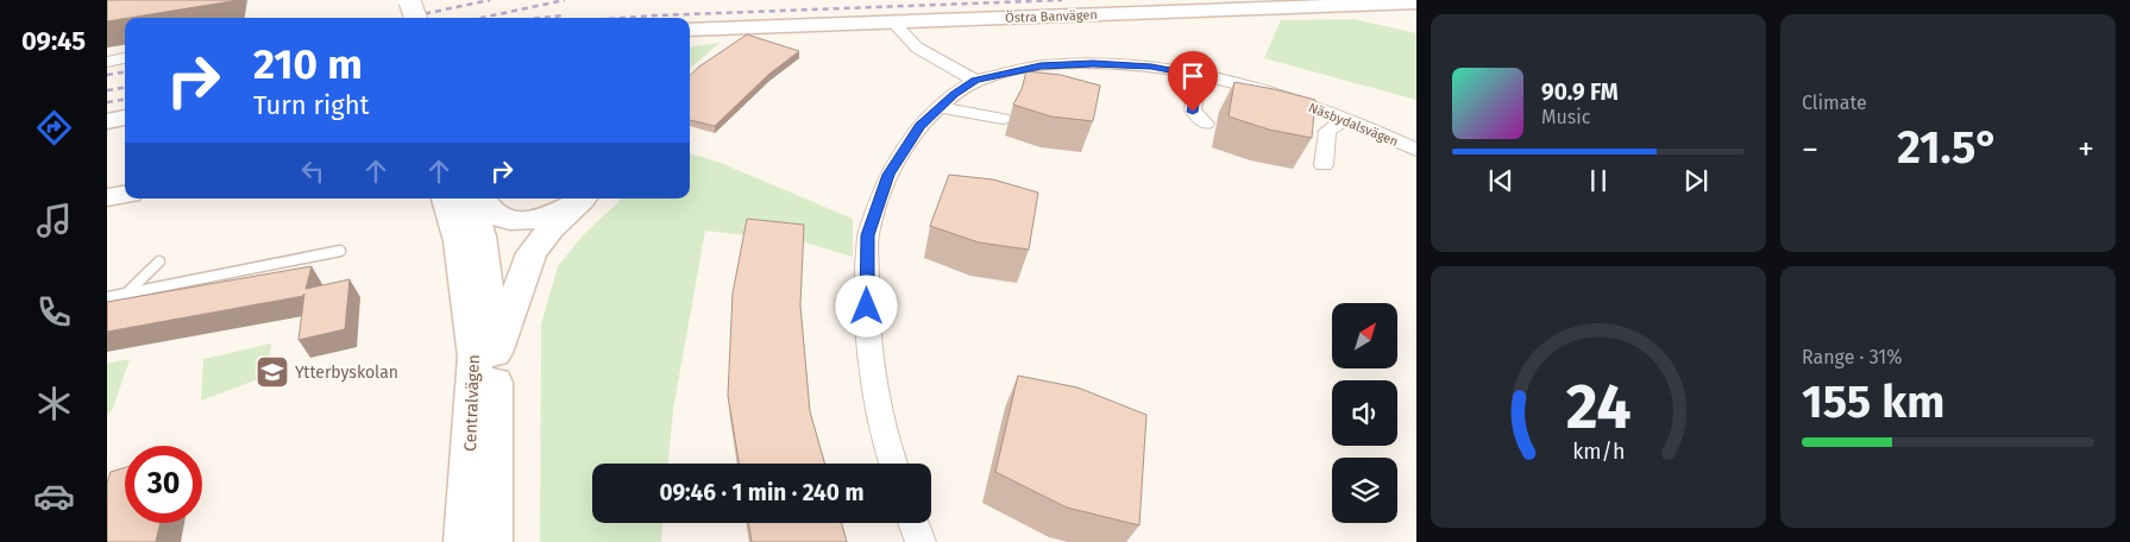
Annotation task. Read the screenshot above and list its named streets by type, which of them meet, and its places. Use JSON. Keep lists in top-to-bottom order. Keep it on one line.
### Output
{"streets":{"street":["Östra Banvägen","Näsbydalsvägen","Centralvägen"]},"places":{"school or university":["Ytterbyskolan"]},"north":"top right","page":{"tabs":"09:45","tile":["Climate",["Range · 31%","155 km"]],"turn":["210 m","Turn right"],"song":["90.9 FM","Music"],"heat":["−","21.5°","+"],"limit":"30","trip":"09:46 · 1 min · 240 m","gauge":["24","km/h"]}}
